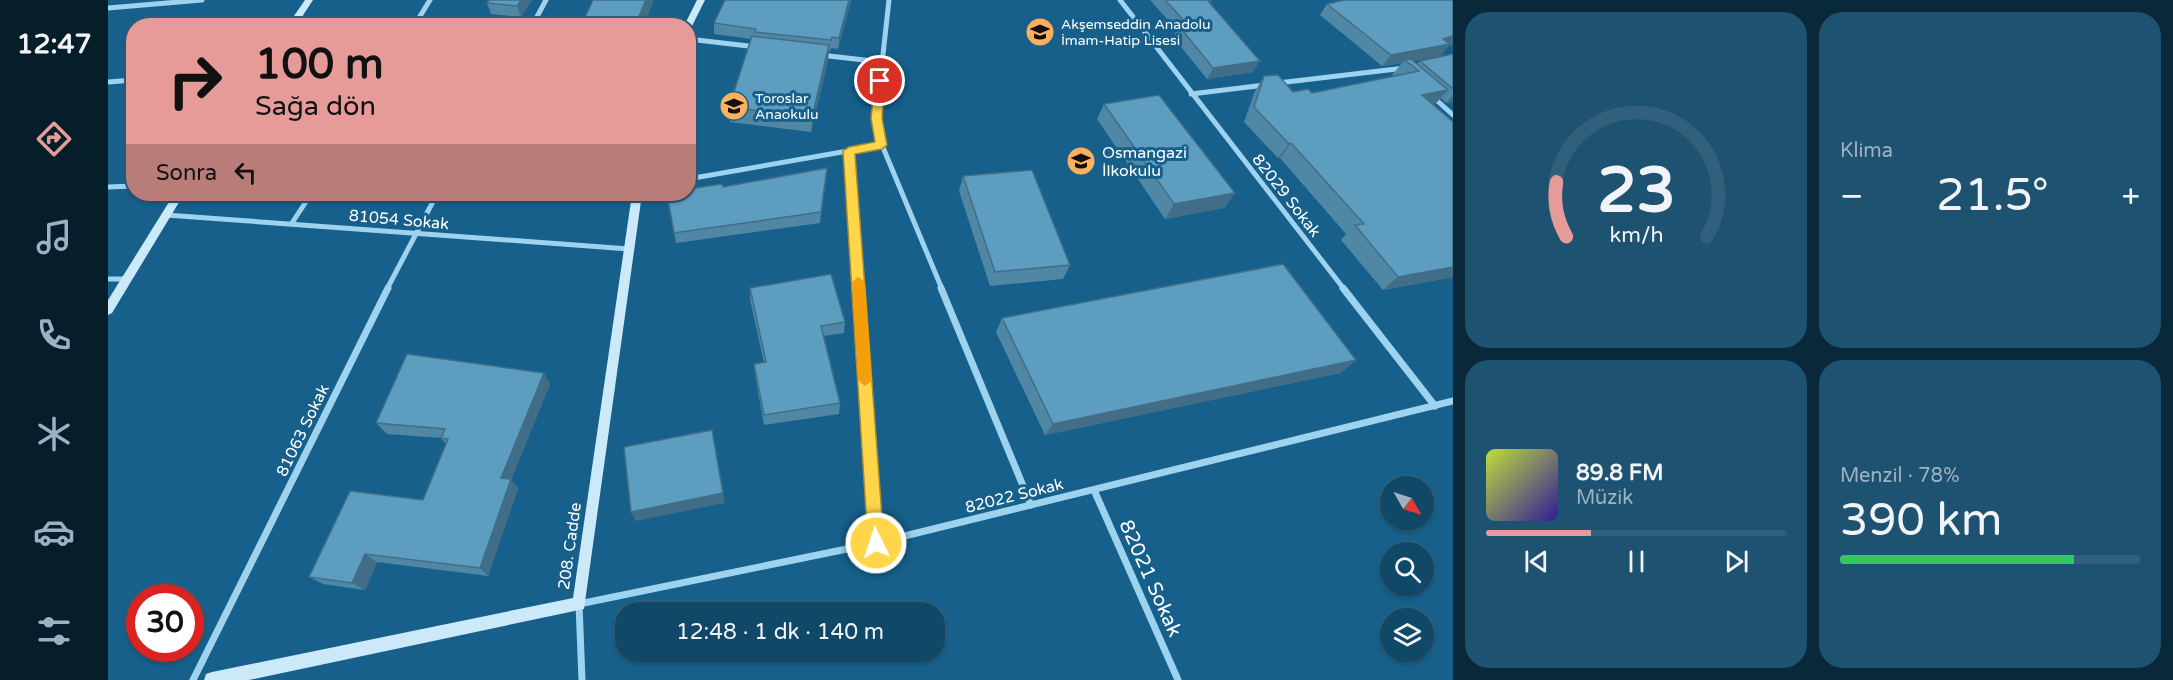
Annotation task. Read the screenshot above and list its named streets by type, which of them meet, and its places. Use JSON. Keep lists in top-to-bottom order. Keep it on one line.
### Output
{"streets":{"street":["82029 Sokak","81054 Sokak","81063 Sokak","82022 Sokak","208. Cadde","82021 Sokak"]},"crossings":[["82029 Sokak","82022 Sokak"],["81054 Sokak","81063 Sokak"],["81054 Sokak","208. Cadde"],["82022 Sokak","208. Cadde"],["82022 Sokak","82021 Sokak"]],"places":{"school or university":["Akşemseddin Anadolu İmam-Hatip Lisesi","Toroslar Anaokulu","Osmangazi İlkokulu"]},"north":"bottom right","page":{"tabs":"12:47","tile":["Klima",["Menzil · 78%","390 km"]],"turn":["100 m","Sağa dön"],"then":"Sonra","heat":["−","21.5°","+"],"song":["89.8 FM","Müzik"],"limit":"30","trip":"12:48 · 1 dk · 140 m","gauge":["23","km/h"]}}
